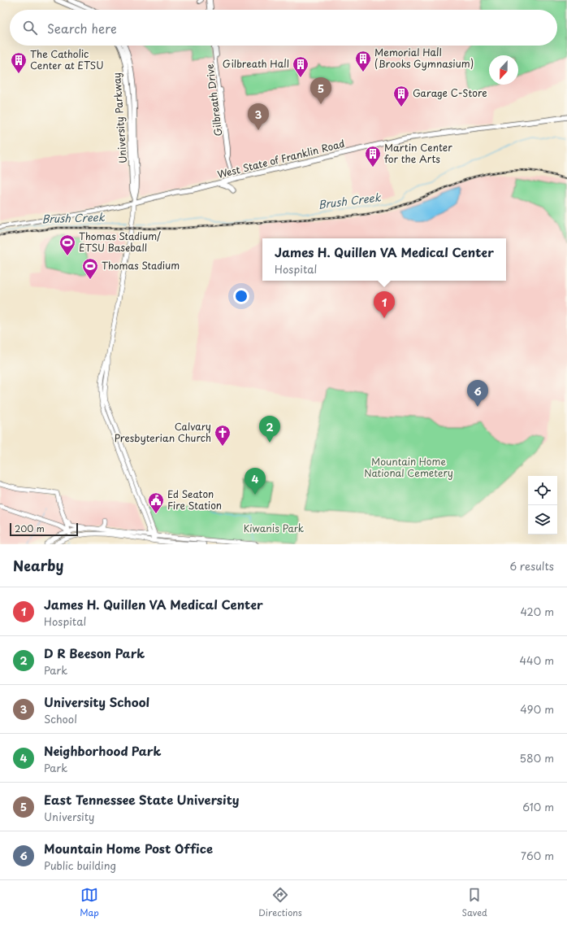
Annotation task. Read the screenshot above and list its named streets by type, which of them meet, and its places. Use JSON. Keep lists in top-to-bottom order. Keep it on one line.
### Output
{"streets":{"highway":["University Parkway","West State of Franklin Road"],"street":["Gilbreath Drive"]},"crossings":[["Gilbreath Drive","West State of Franklin Road"],["University Parkway","West State of Franklin Road"]],"water":["Brush Creek"],"parks":["Mountain Home National Cemetery","Kiwanis Park"],"places":{"building":["Memorial Hall (Brooks Gymnasium)","The Catholic Center at ETSU","Gilbreath Hall","Garage C-Store","Martin Center for the Arts"],"sports":["Thomas Stadium/ ETSU Baseball","Thomas Stadium"],"church":["Calvary Presbyterian Church"],"public building":["Ed Seaton Fire Station"]},"scale_bar":"200 m","north":"bottom","page":{"search":"Search here","pins":["5","3","1","6","2","4"],"popup":["James H. Quillen VA Medical Center","Hospital"],"scale":"200 m","heading":["Nearby","6 results"],"list":[{"mark":"1","name":"James H. Quillen VA Medical Center","note":"Hospital","value":"420 m"},{"mark":"2","name":"D R Beeson Park","note":"Park","value":"440 m"},{"mark":"3","name":"University School","note":"School","value":"490 m"},{"mark":"4","name":"Neighborhood Park","note":"Park","value":"580 m"},{"mark":"5","name":"East Tennessee State University","note":"University","value":"610 m"},{"mark":"6","name":"Mountain Home Post Office","note":"Public building","value":"760 m"}],"nav":["Map","Directions","Saved"]}}
